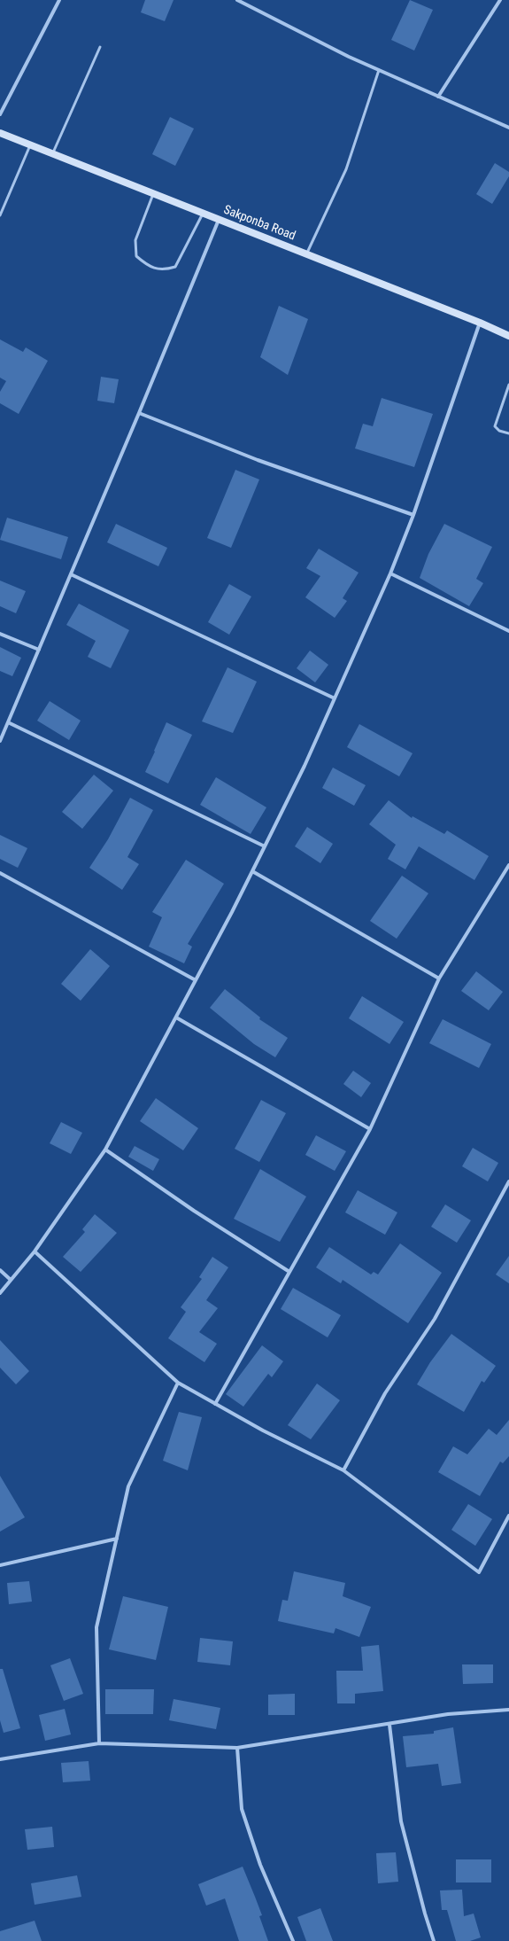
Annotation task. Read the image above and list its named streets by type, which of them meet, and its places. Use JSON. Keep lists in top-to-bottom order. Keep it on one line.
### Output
{"streets":{"main road":["Sakponba Road"]}}
